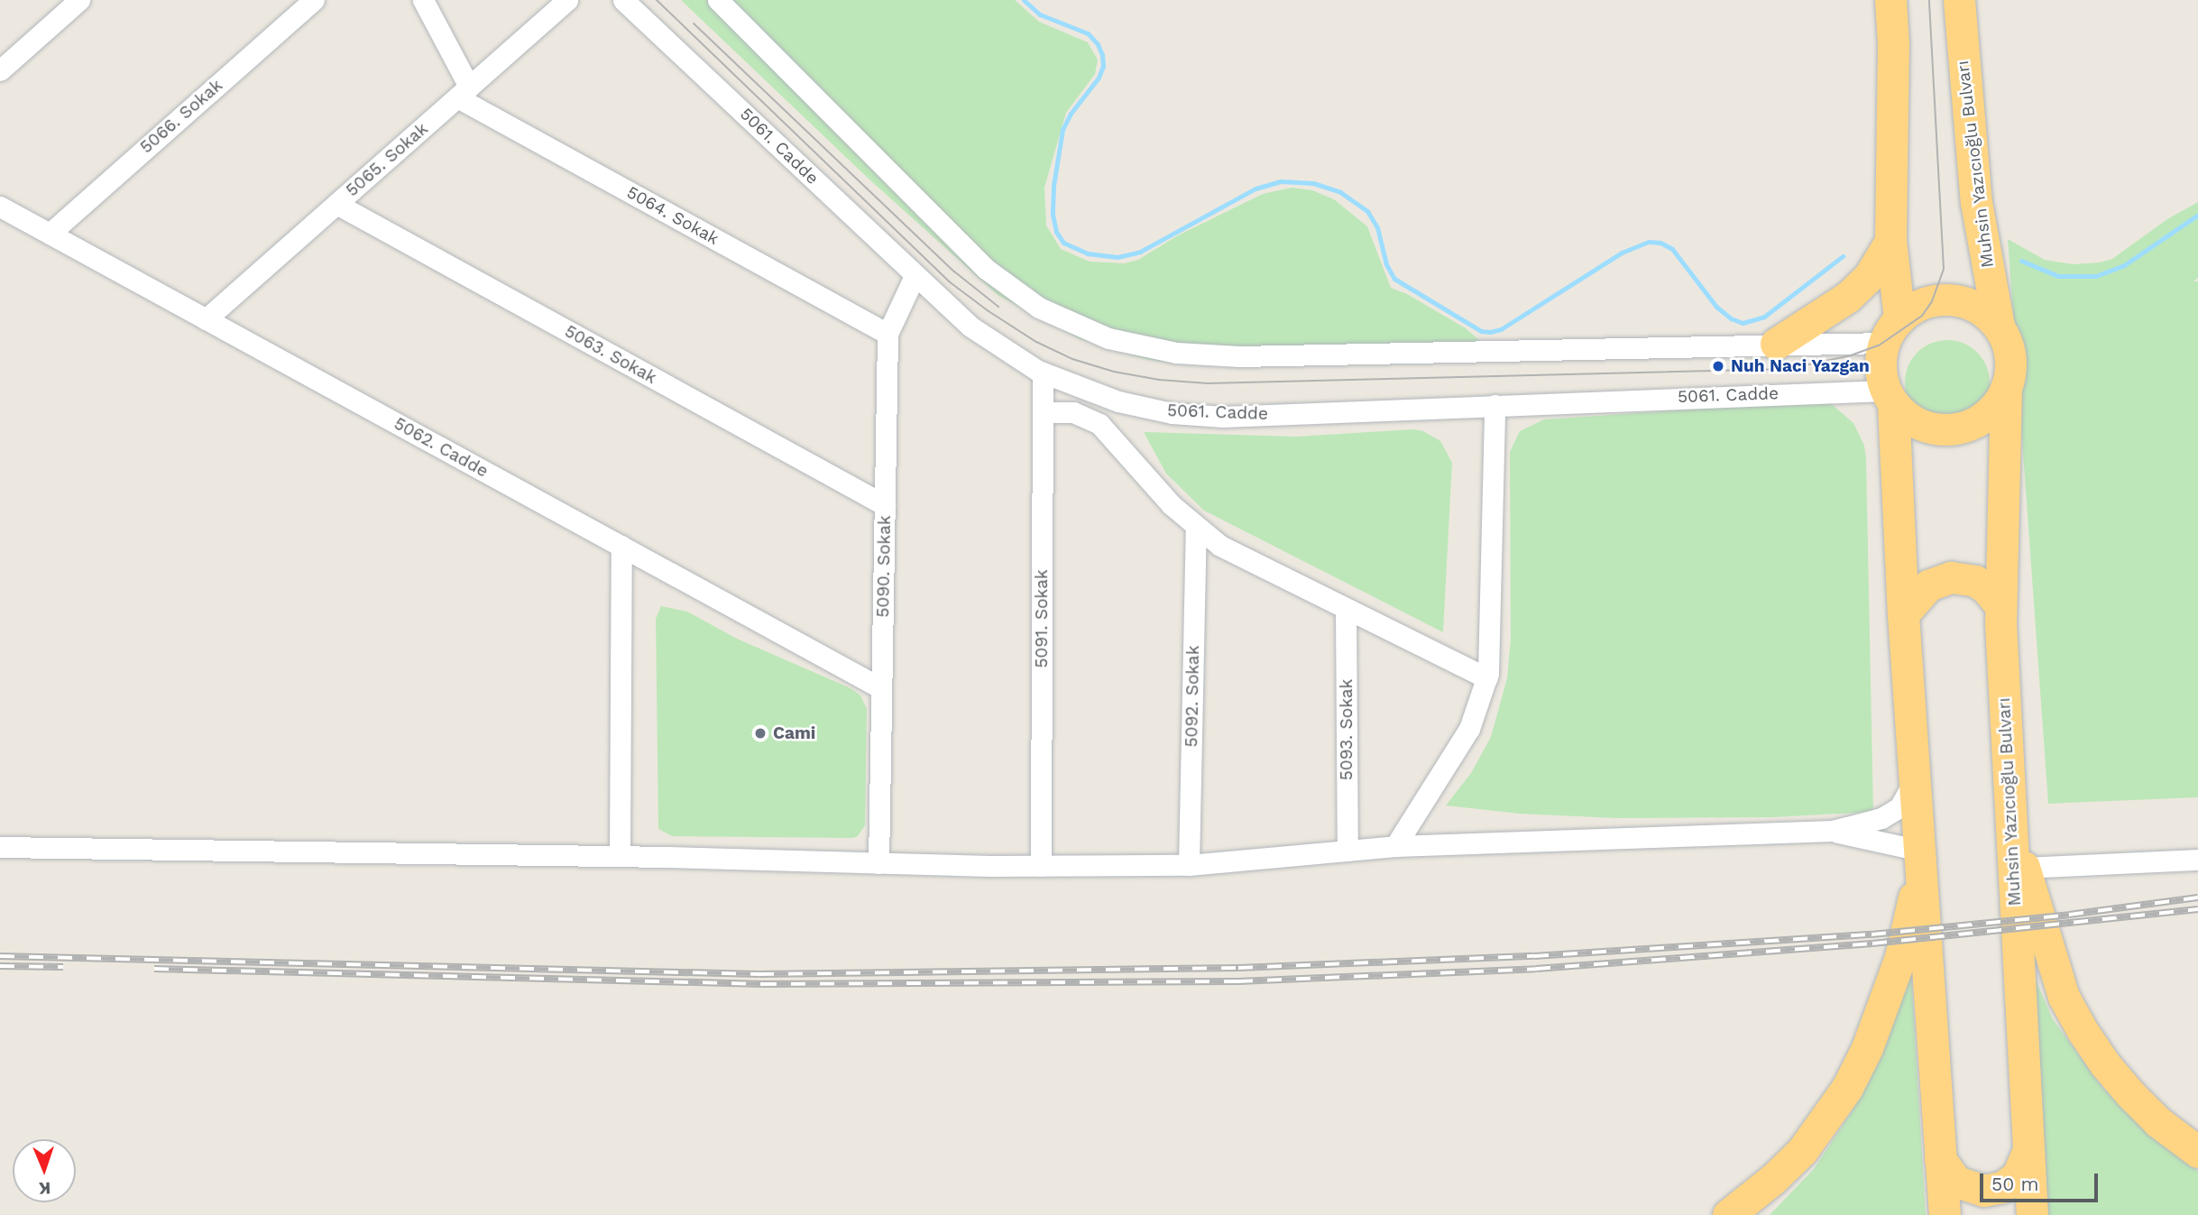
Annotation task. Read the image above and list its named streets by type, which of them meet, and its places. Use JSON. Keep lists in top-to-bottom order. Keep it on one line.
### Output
{"streets":{"highway":["Muhsin Yazıcıoğlu Bulvarı"],"street":["5066. Sokak","5061. Cadde","5065. Sokak","5064. Sokak","5063. Sokak","5062. Cadde","5090. Sokak","5091. Sokak","5092. Sokak","5093. Sokak"]},"crossings":[["5066. Sokak","5062. Cadde"],["5061. Cadde","Muhsin Yazıcıoğlu Bulvarı"],["5061. Cadde","5090. Sokak"],["5061. Cadde","5091. Sokak"],["5065. Sokak","5064. Sokak"],["5065. Sokak","5063. Sokak"],["5065. Sokak","5062. Cadde"],["5064. Sokak","5090. Sokak"],["5063. Sokak","5090. Sokak"],["5062. Cadde","5090. Sokak"]],"places":["Nuh Naci Yazgan","Cami"],"scale_bar":"50 m","north":"bottom"}
